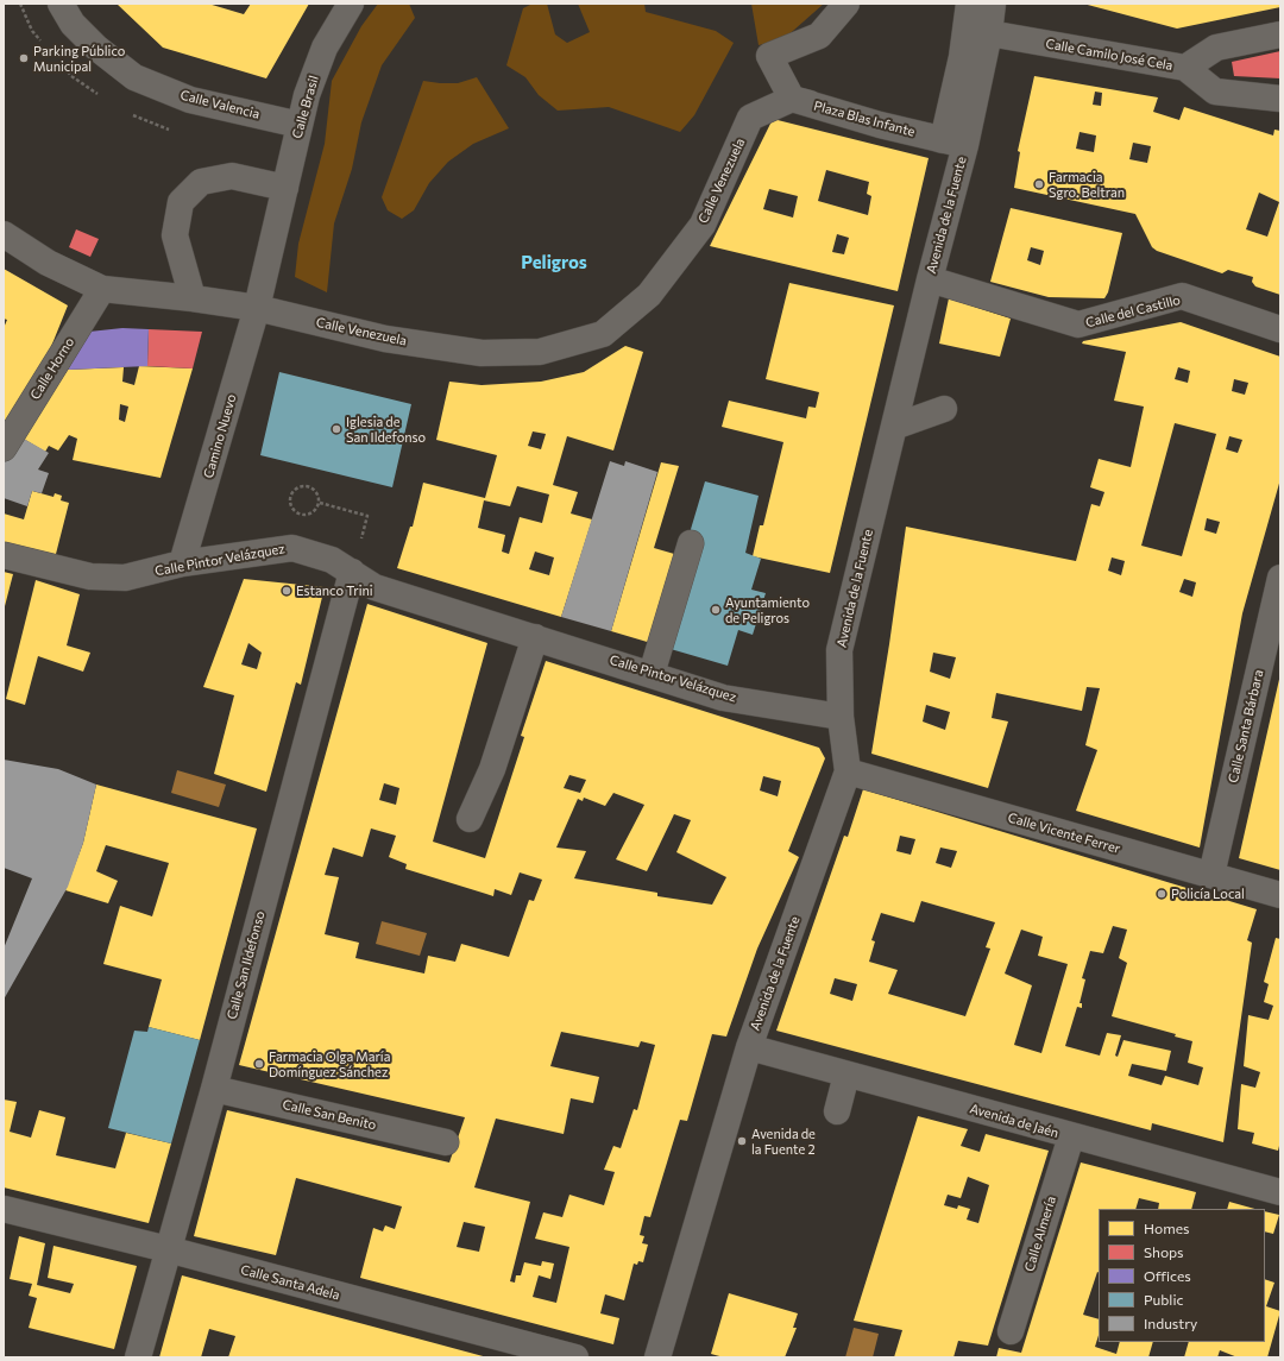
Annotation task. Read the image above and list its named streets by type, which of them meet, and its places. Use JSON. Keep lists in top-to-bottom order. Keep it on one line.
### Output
{"streets":{"street":["Calle Camilo José Cela","Calle Valencia","Calle Brasil","Calle Venezuela","Avenida de la Fuente","Calle del Castillo","Calle Horno","Camino Nuevo","Calle Pintor Velázquez","Calle Santa Bárbara","Calle Vicente Ferrer","Calle San Ildefonso","Calle San Benito","Avenida de Jaén","Calle Almería","Calle Santa Adela"]},"crossings":[["Calle Camilo José Cela","Avenida de la Fuente"],["Calle Valencia","Calle Brasil"],["Calle Brasil","Calle Venezuela"],["Calle Brasil","Camino Nuevo"],["Calle Venezuela","Calle Horno"],["Calle Venezuela","Camino Nuevo"],["Avenida de la Fuente","Calle del Castillo"],["Avenida de la Fuente","Calle Pintor Velázquez"],["Avenida de la Fuente","Calle Vicente Ferrer"],["Avenida de la Fuente","Avenida de Jaén"],["Camino Nuevo","Calle Pintor Velázquez"],["Calle Pintor Velázquez","Calle San Ildefonso"],["Calle Santa Bárbara","Calle Vicente Ferrer"],["Calle San Ildefonso","Calle San Benito"],["Calle San Ildefonso","Calle Santa Adela"],["Avenida de Jaén","Calle Almería"]],"districts":["Peligros"],"places":["Parking Público Municipal","Farmacia Sgro. Beltran","Iglesia de San Ildefonso","Estanco Trini","Ayuntamiento de Peligros","Policía Local","Farmacia Olga María Domínguez Sánchez","Avenida de la Fuente 2"],"legend":["Homes","Shops","Offices","Public","Industry"]}
